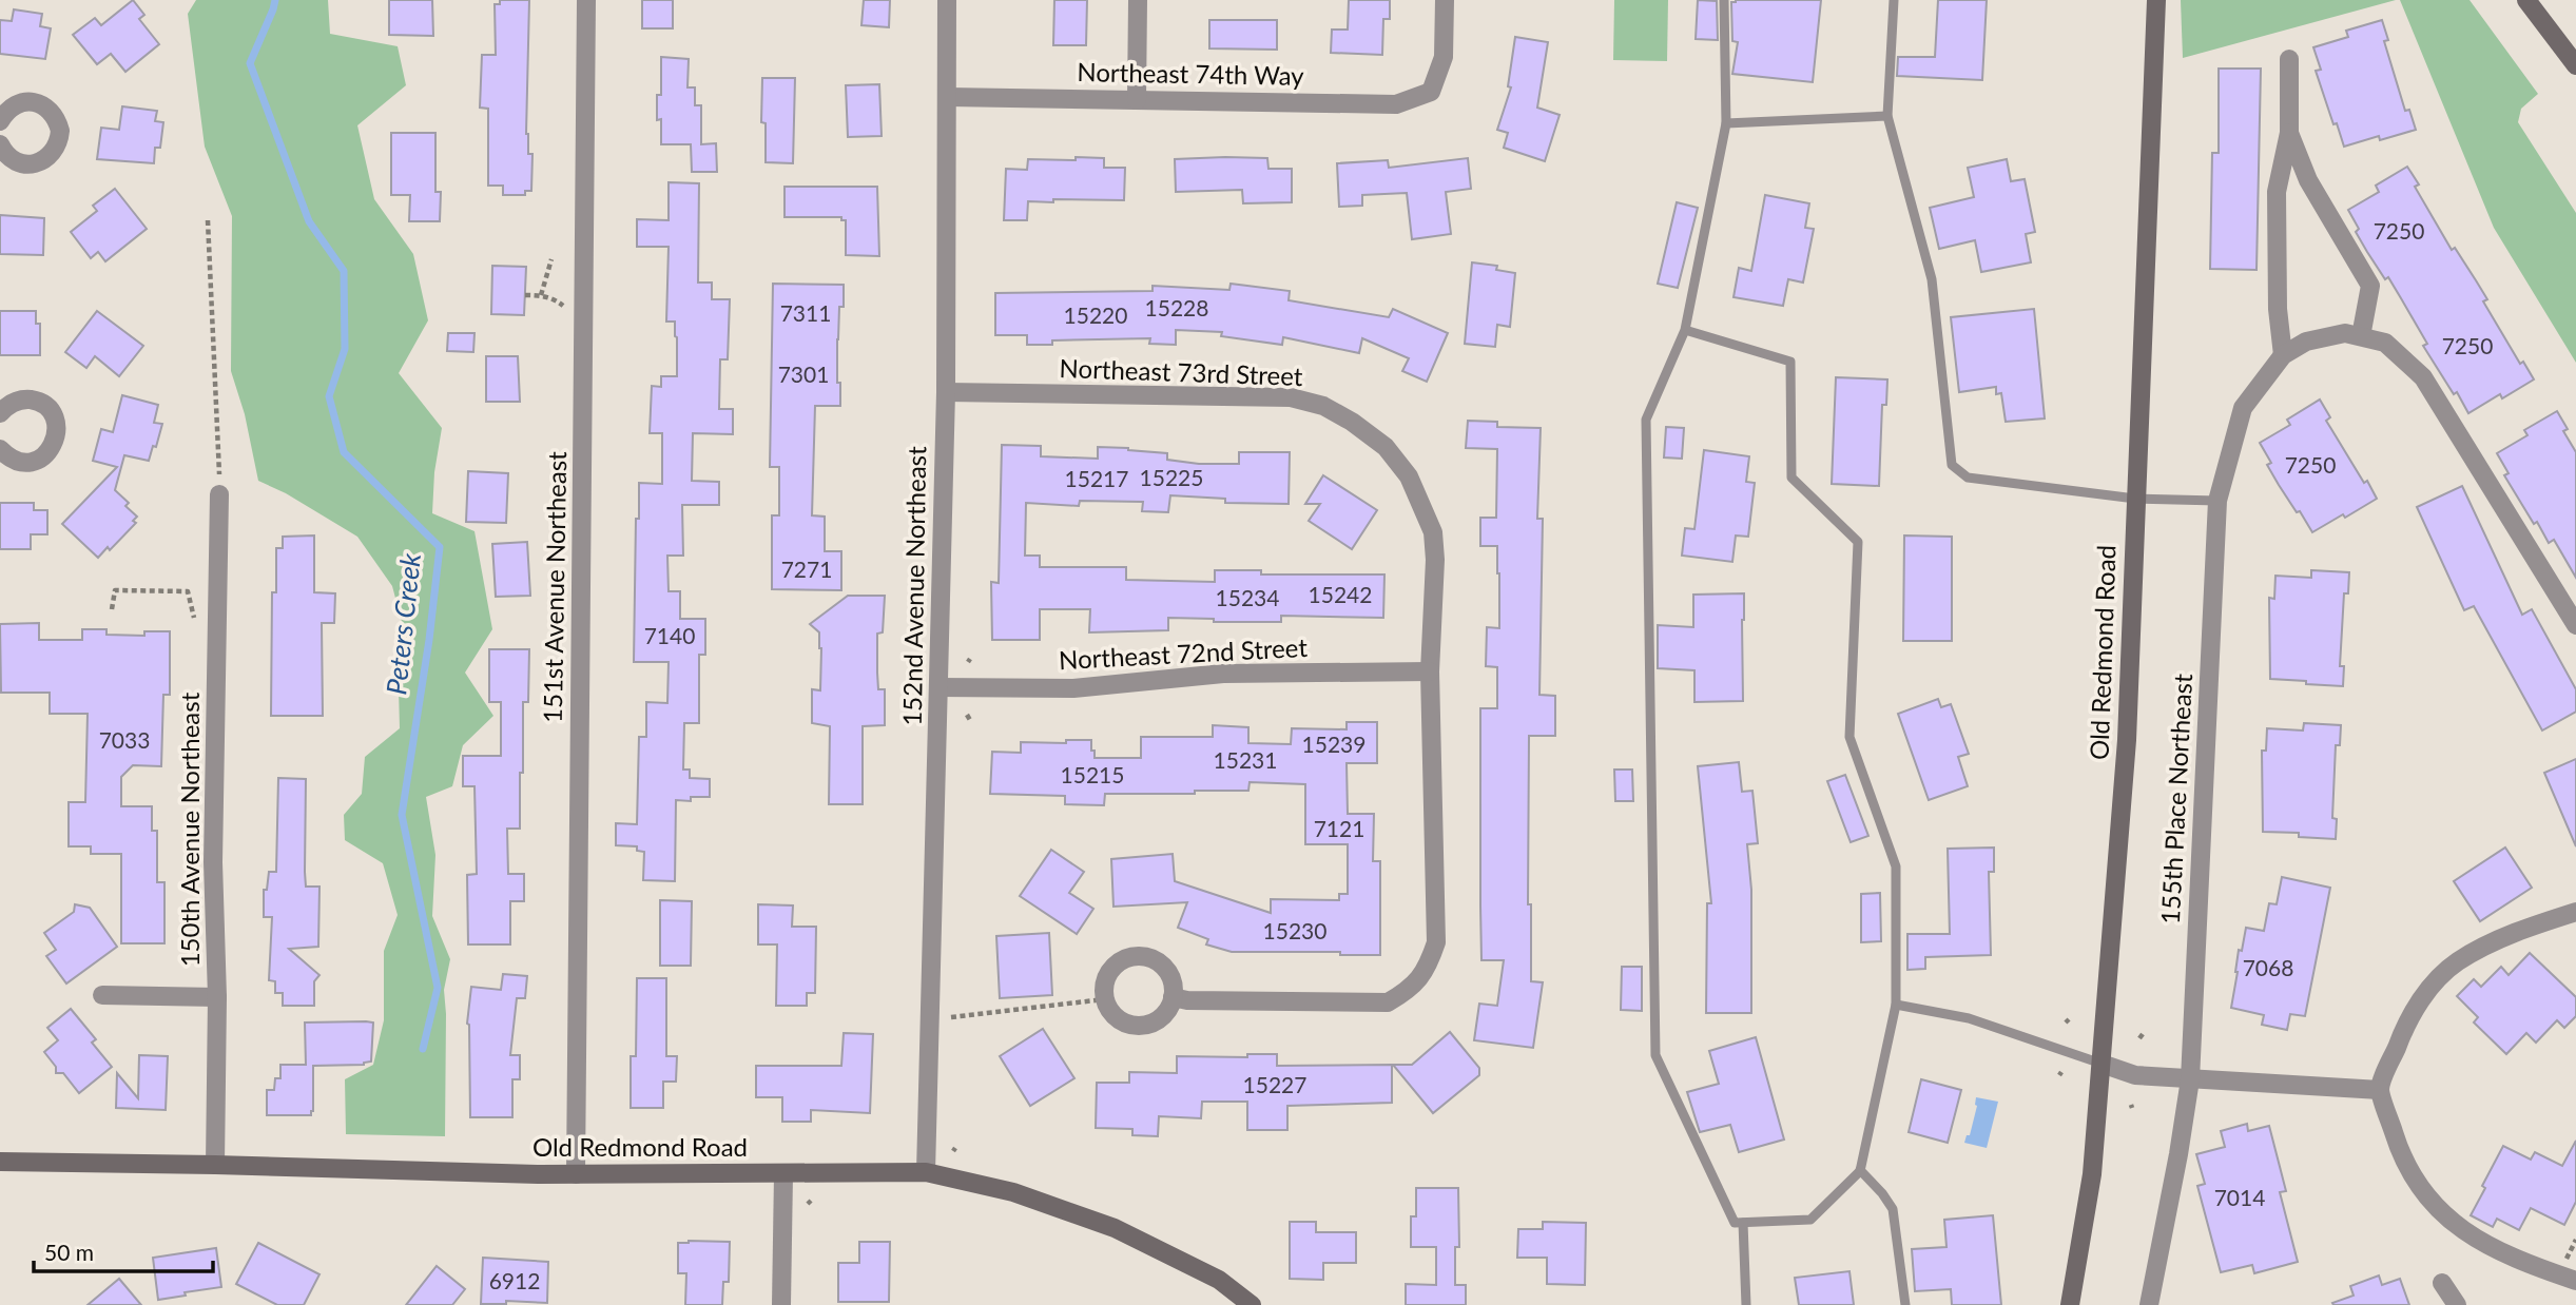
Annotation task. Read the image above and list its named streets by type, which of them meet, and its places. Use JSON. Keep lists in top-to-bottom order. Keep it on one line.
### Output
{"streets":{"main road":["Old Redmond Road"],"street":["Northeast 74th Way","Northeast 73rd Street","152nd Avenue Northeast","151st Avenue Northeast","Northeast 72nd Street","155th Place Northeast","150th Avenue Northeast"]},"crossings":[["Northeast 74th Way","152nd Avenue Northeast"],["Northeast 73rd Street","152nd Avenue Northeast"],["Northeast 73rd Street","Northeast 72nd Street"],["152nd Avenue Northeast","Old Redmond Road"],["152nd Avenue Northeast","Northeast 72nd Street"],["151st Avenue Northeast","Old Redmond Road"],["Old Redmond Road","150th Avenue Northeast"]],"water":["Peters Creek"],"house_numbers":["7250","15228","7311","15220","7250","7301","7250","15225","15217","7271","15242","15234","7140","7033","15239","15231","15215","7121","15230","7068","15227","7014","6912"],"scale_bar":"50 m"}
